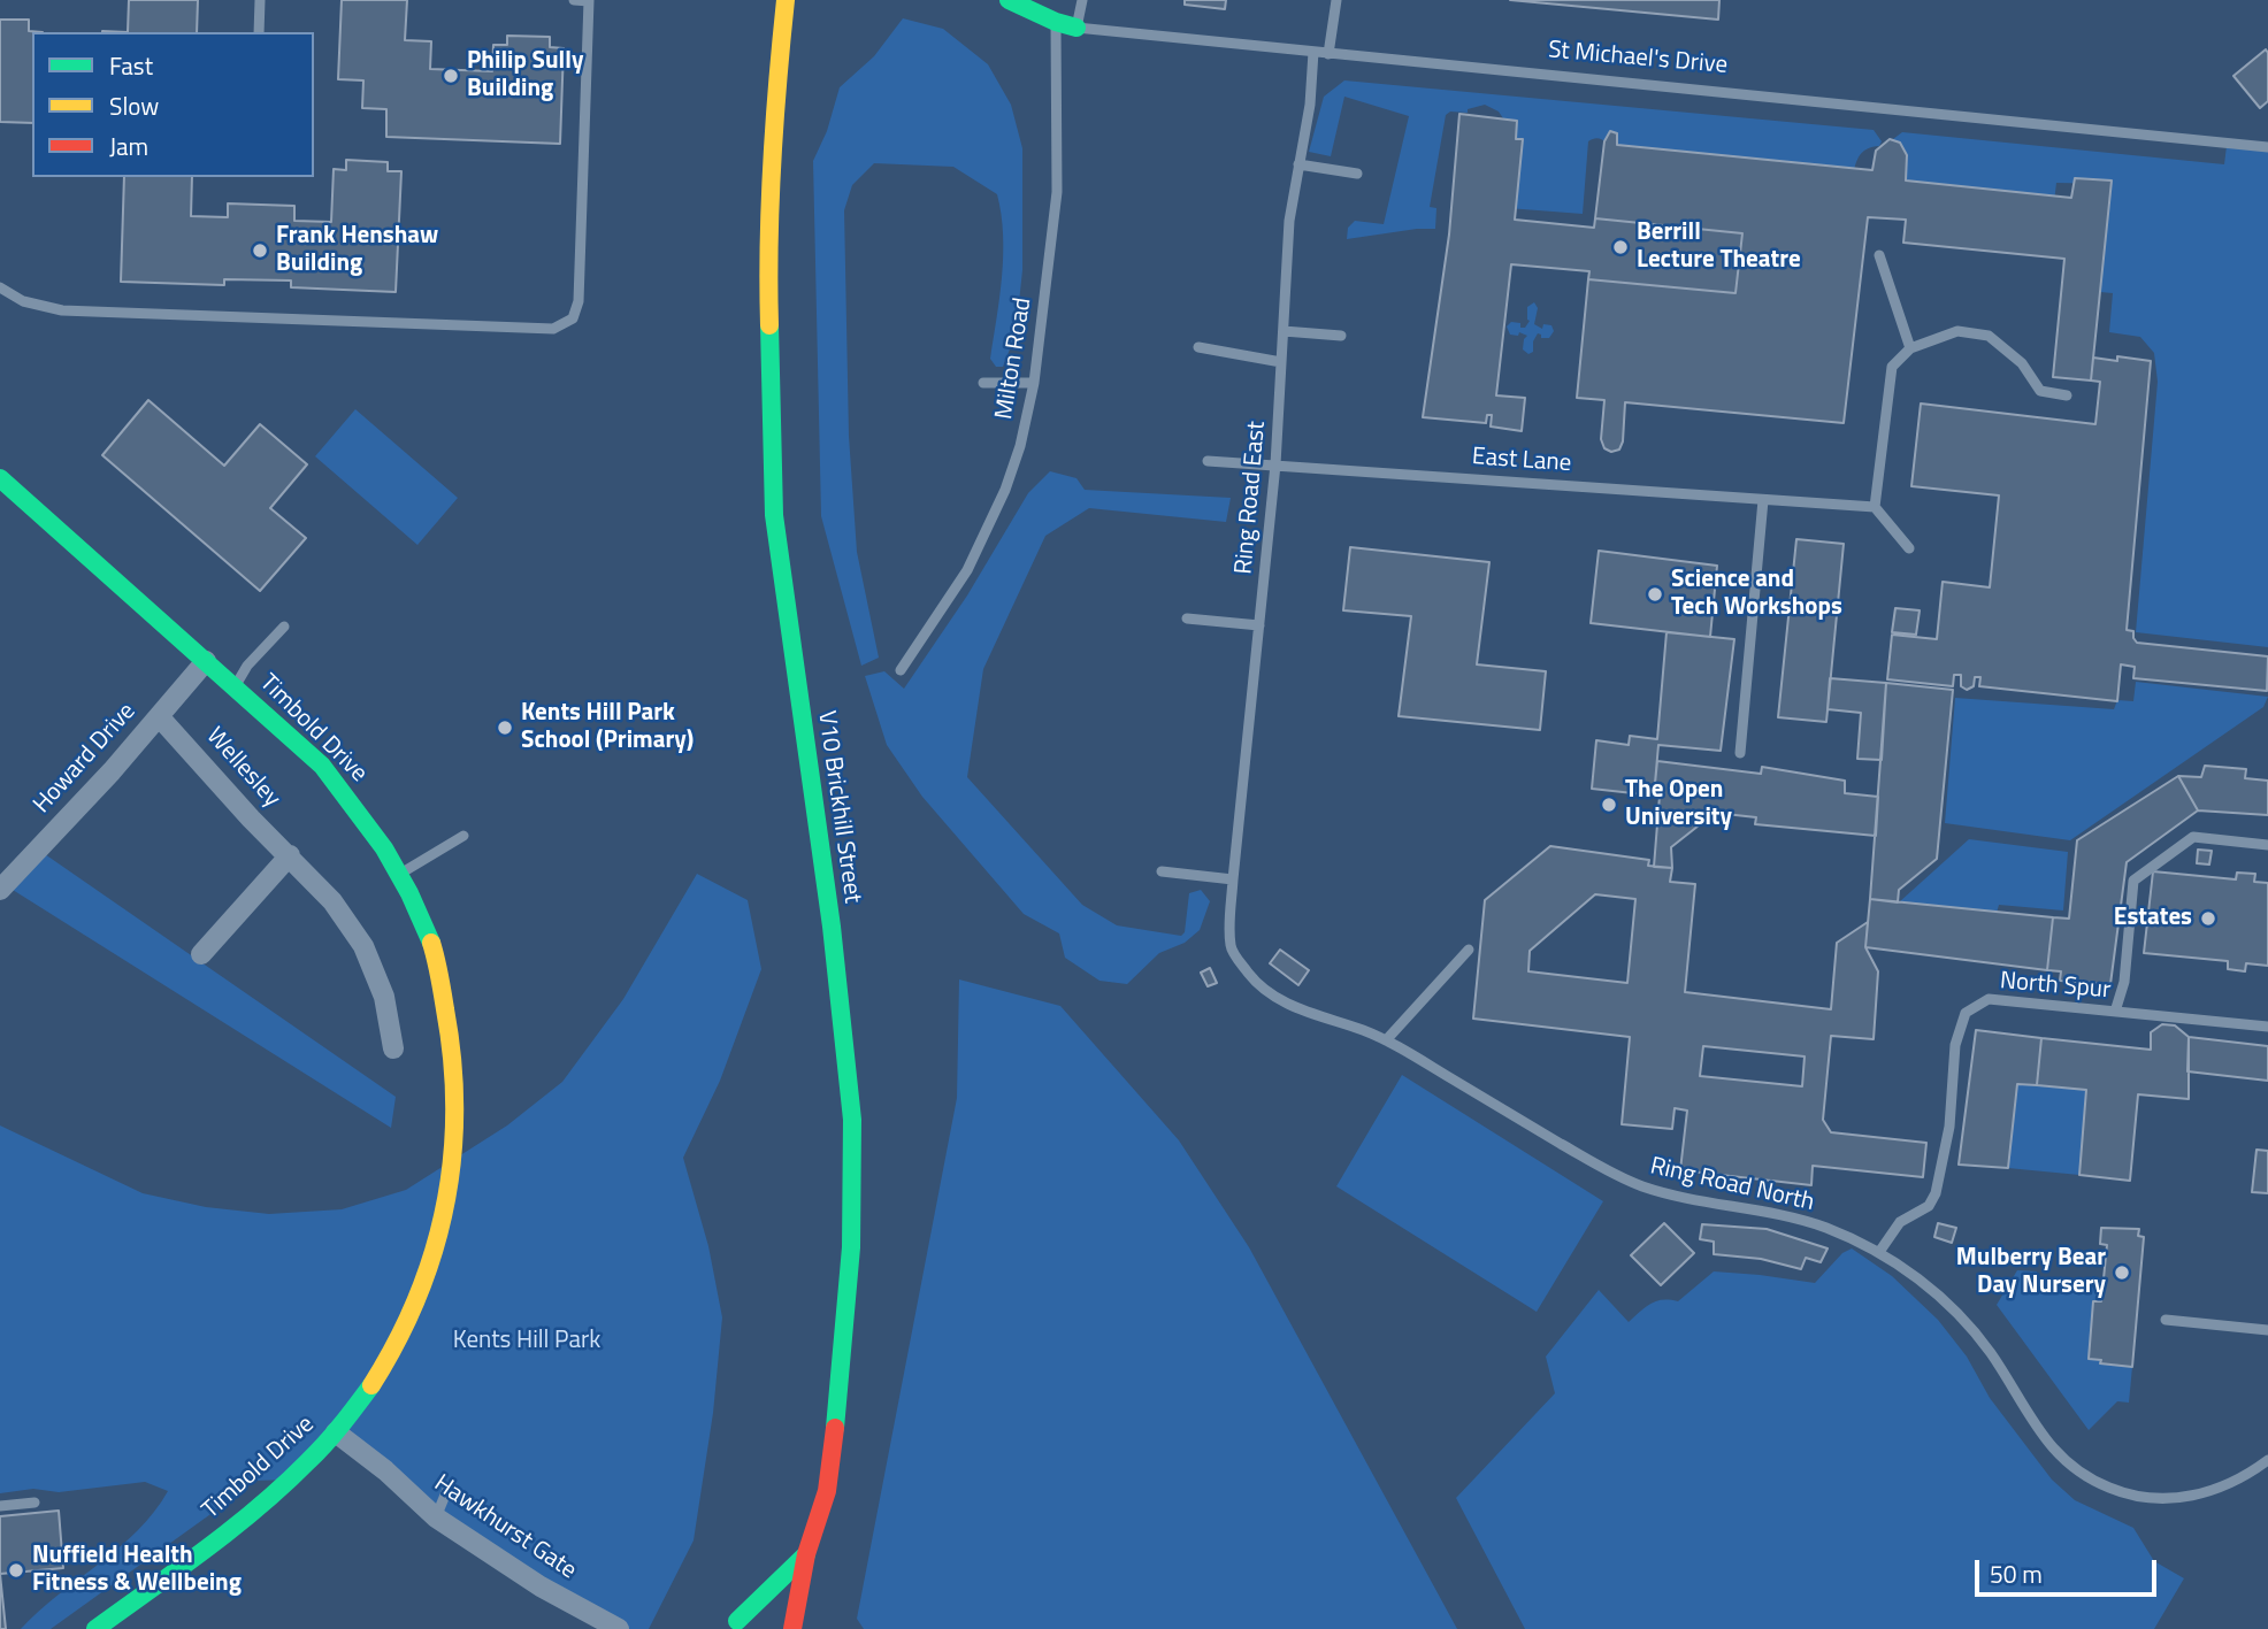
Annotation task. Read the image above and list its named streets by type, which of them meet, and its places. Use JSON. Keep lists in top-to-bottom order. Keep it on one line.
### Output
{"streets":{"street":["St Michael's Drive","Timbold Drive","Howard Drive","Wellesley","V10 Brickhill Street","Hawkhurst Gate"],"lane":["Milton Road","East Lane","Ring Road East","North Spur","Ring Road North"]},"crossings":[["St Michael's Drive","Milton Road"],["St Michael's Drive","Ring Road East"],["East Lane","Ring Road East"],["Ring Road East","Ring Road North"],["Timbold Drive","Howard Drive"],["Timbold Drive","Hawkhurst Gate"],["Howard Drive","Wellesley"],["North Spur","Ring Road North"]],"parks":["Kents Hill Park"],"places":["Philip Sully Building","Berrill Lecture Theatre","Frank Henshaw Building","Science and Tech Workshops","Kents Hill Park School (Primary)","The Open University","Estates","Mulberry Bear Day Nursery","Nuffield Health Fitness & Wellbeing"],"legend":["Fast","Slow","Jam"],"scale_bar":"50 m"}
